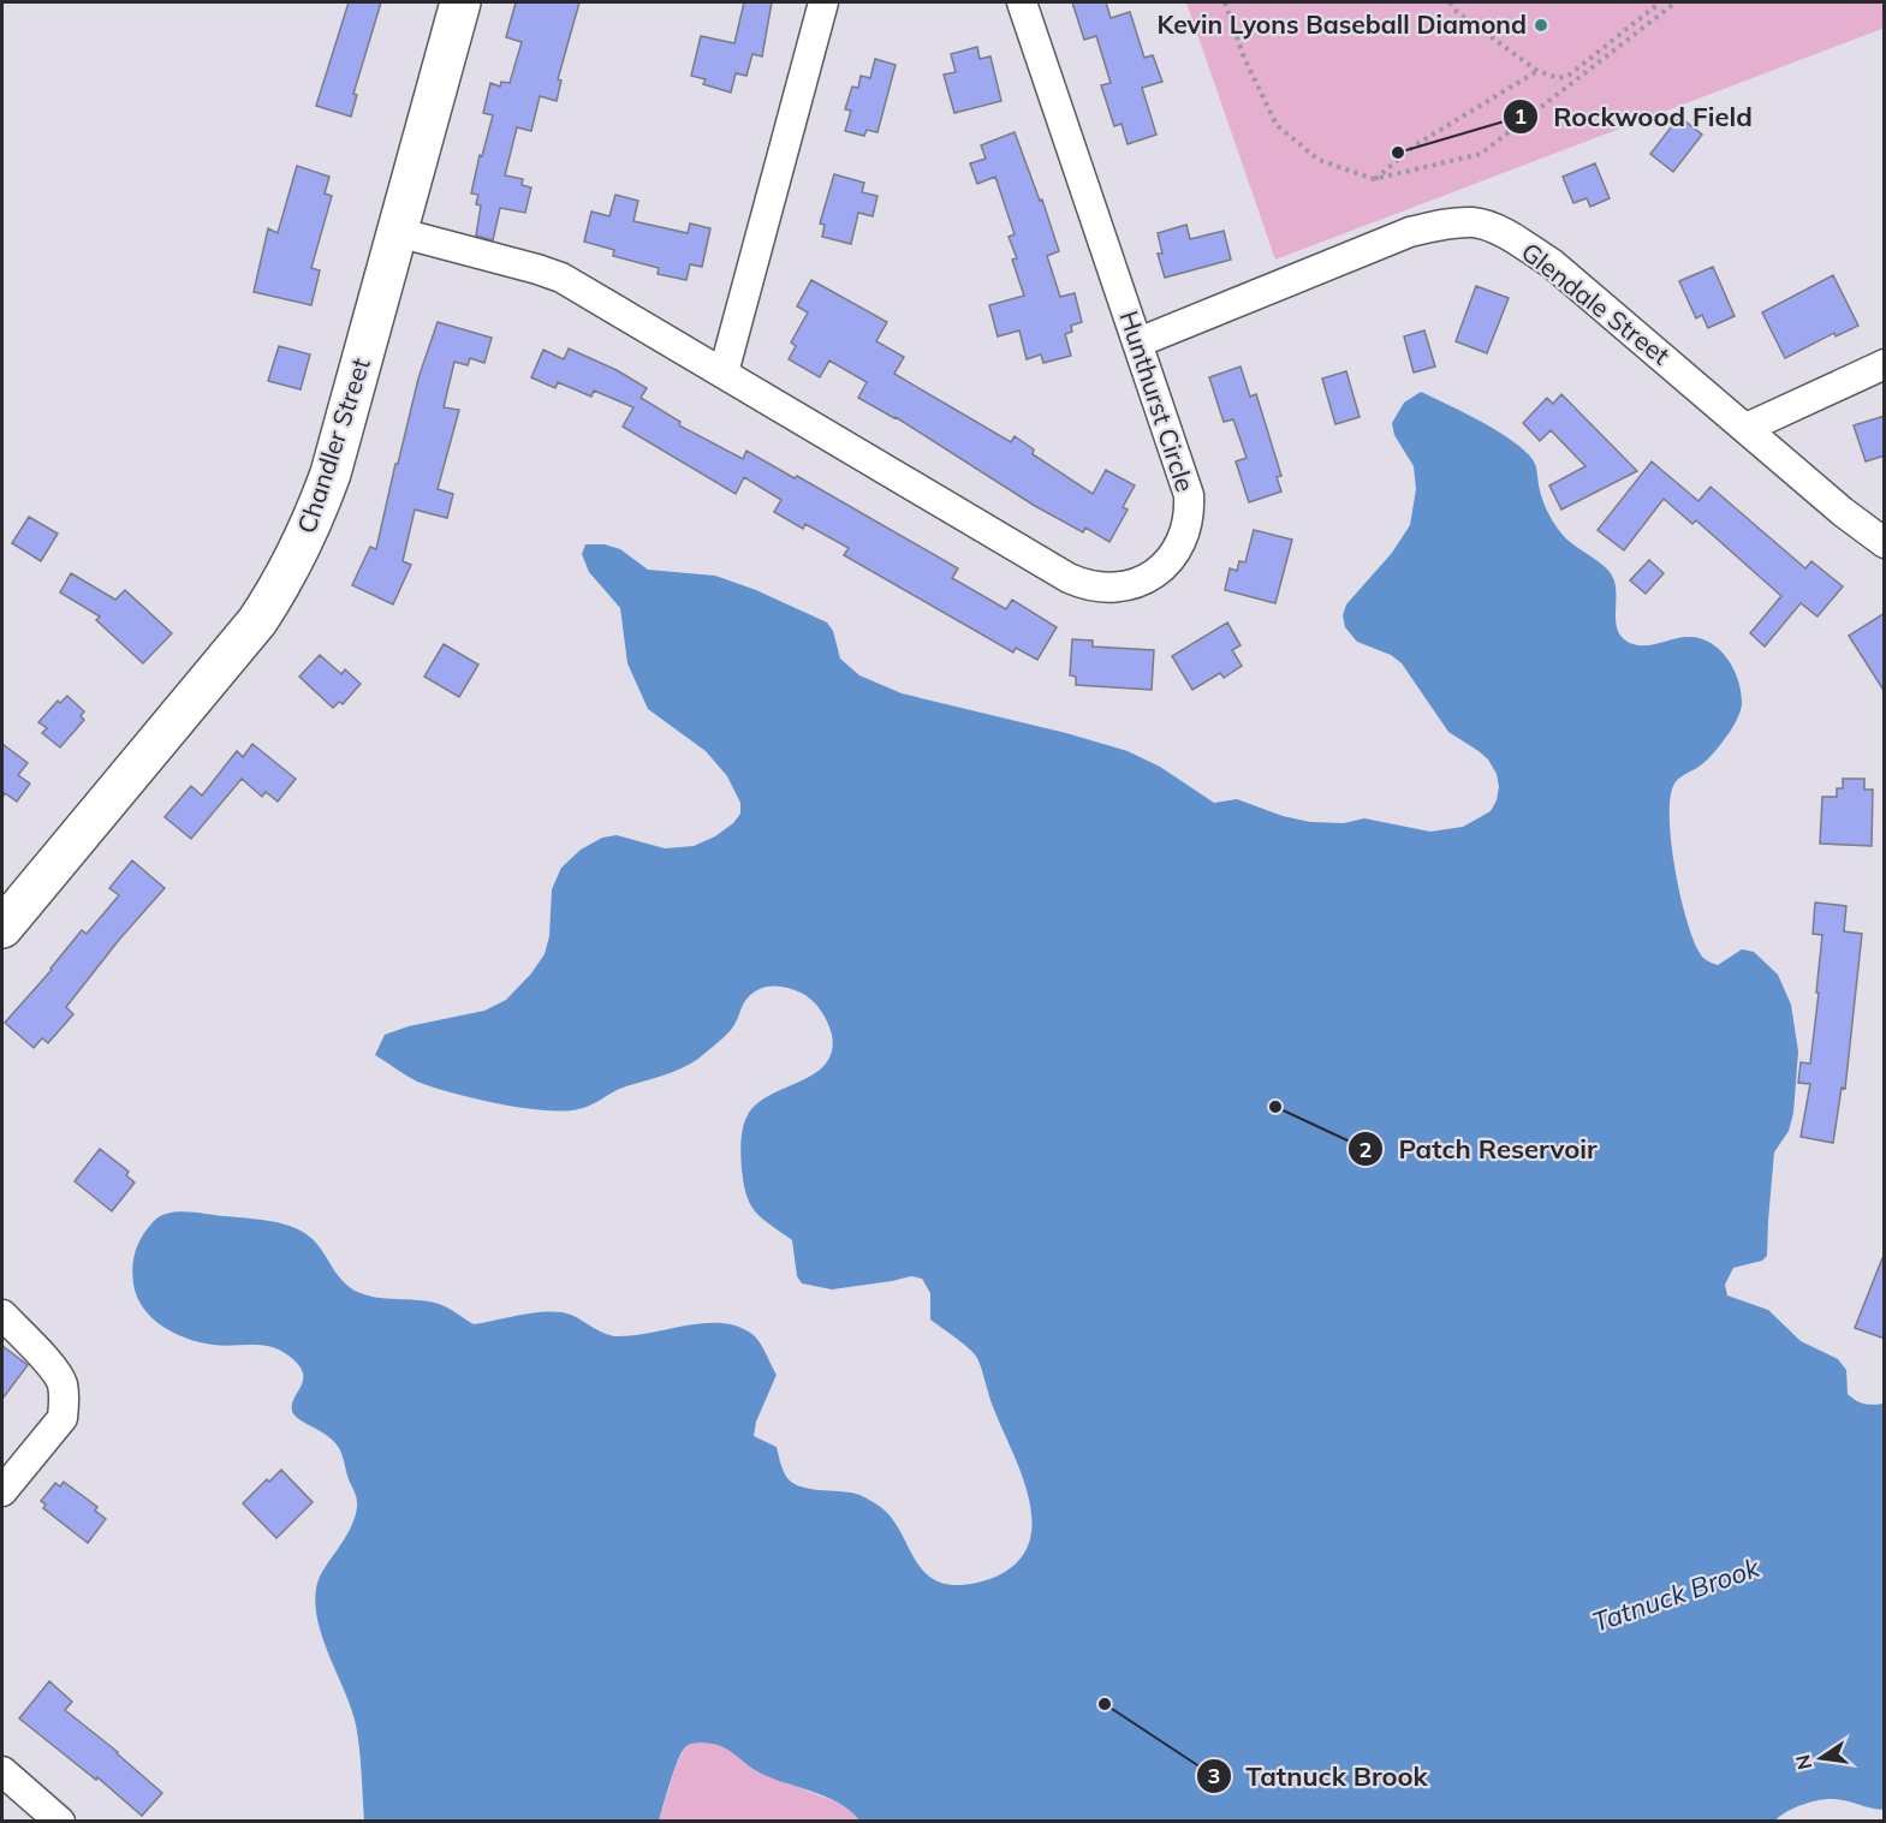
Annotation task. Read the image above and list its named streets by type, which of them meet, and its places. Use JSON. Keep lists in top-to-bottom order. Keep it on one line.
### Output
{"streets":{"main road":["Chandler Street"],"street":["Glendale Street","Hunthurst Circle"]},"crossings":[["Glendale Street","Hunthurst Circle"],["Hunthurst Circle","Chandler Street"]],"water":["Tatnuck Brook"],"places":["Kevin Lyons Baseball Diamond","Rockwood Field","Patch Reservoir","Tatnuck Brook"],"north":"left"}
